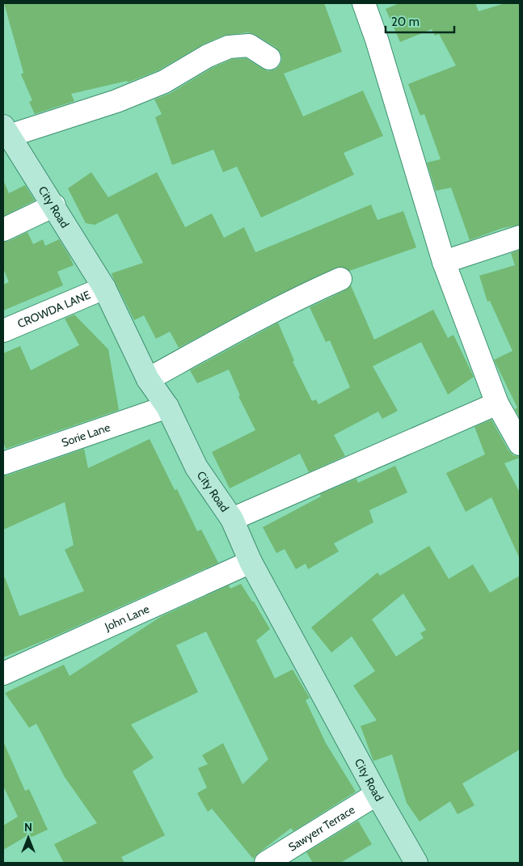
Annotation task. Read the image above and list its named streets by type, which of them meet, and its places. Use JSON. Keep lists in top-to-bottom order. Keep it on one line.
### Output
{"streets":{"main road":["City Road"],"street":["CROWDA LANE","Sorie Lane","John Lane","Sawyerr Terrace"]},"crossings":[["City Road","CROWDA LANE"],["City Road","Sorie Lane"],["City Road","John Lane"],["City Road","Sawyerr Terrace"]],"scale_bar":"20 m","north":"top"}
